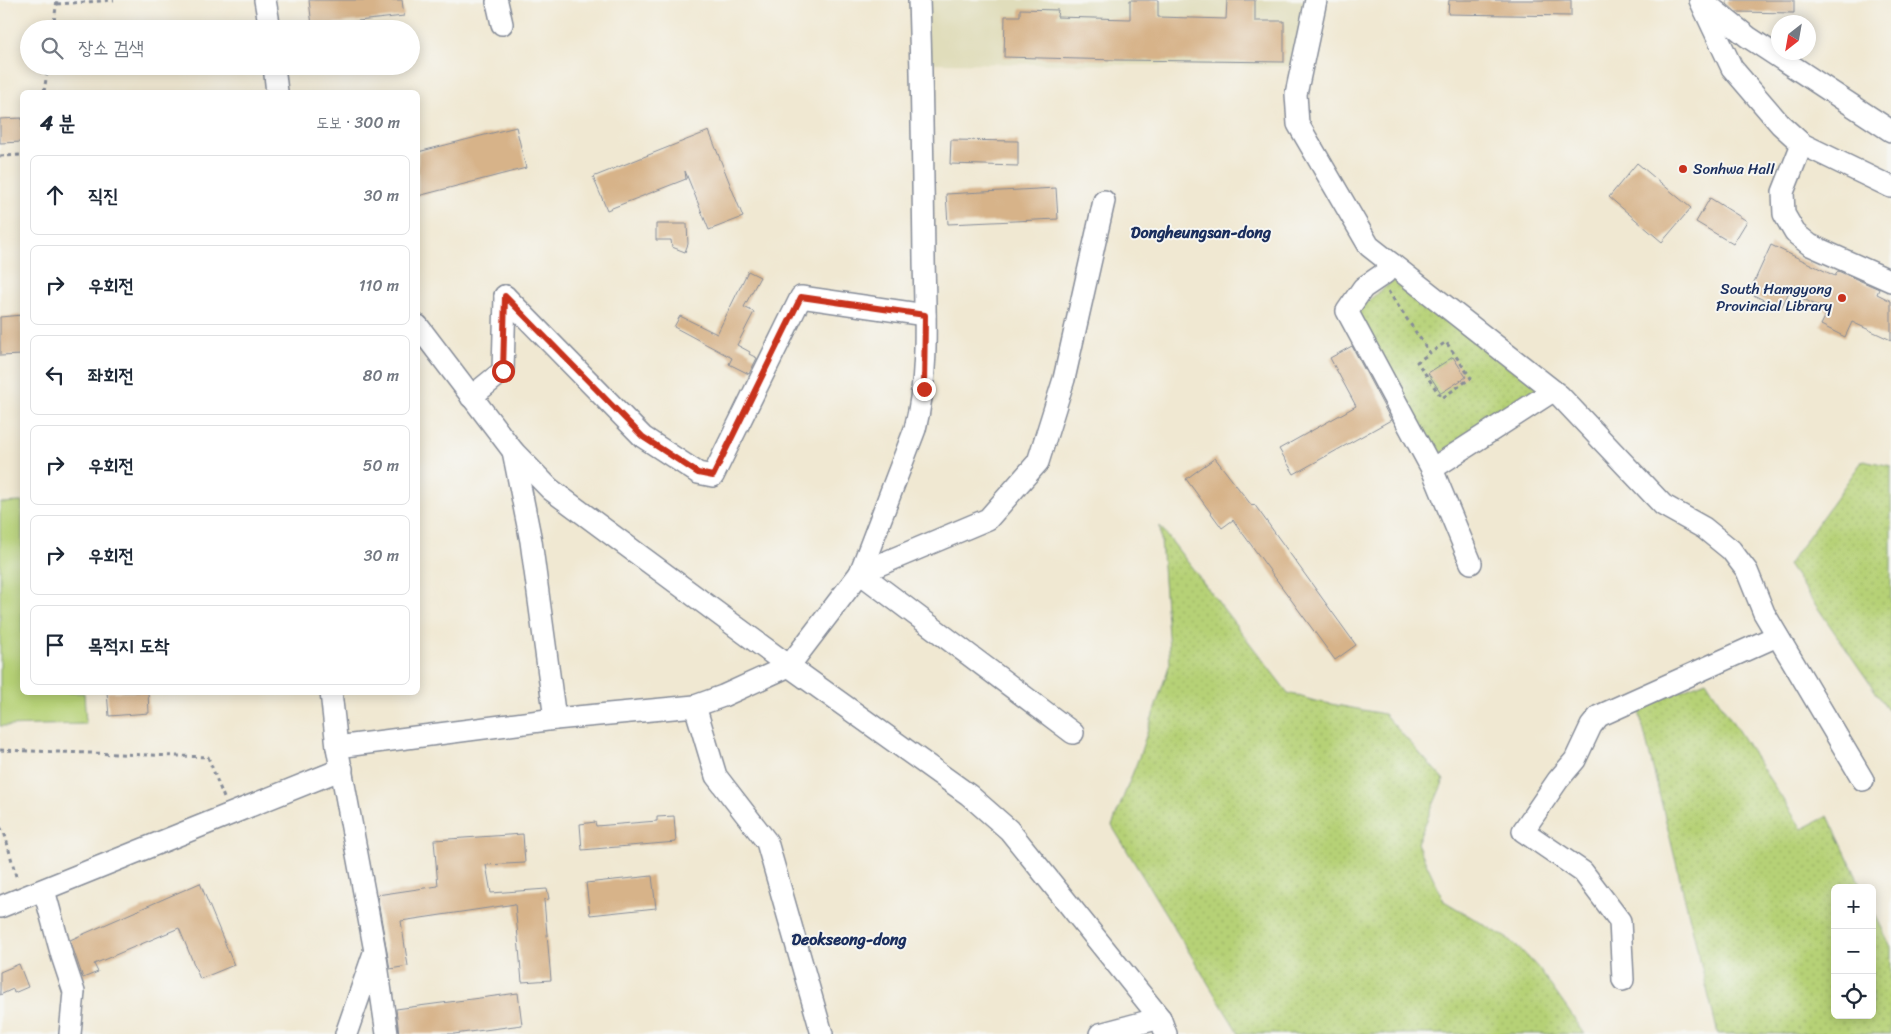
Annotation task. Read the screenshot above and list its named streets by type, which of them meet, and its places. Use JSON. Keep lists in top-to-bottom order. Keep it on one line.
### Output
{"districts":["Dongheungsan-dong","Deokseong-dong"],"places":["Sonhwa Hall","South Hamgyong Provincial Library"],"north":"bottom left","page":{"search":"장소 검색","heading":["4 분","도보 · 300 m"],"list":[["직진","30 m"],["우회전","110 m"],["좌회전","80 m"],["우회전","50 m"],["우회전","30 m"],"목적지 도착"],"map_buttons":["+","−"]}}
